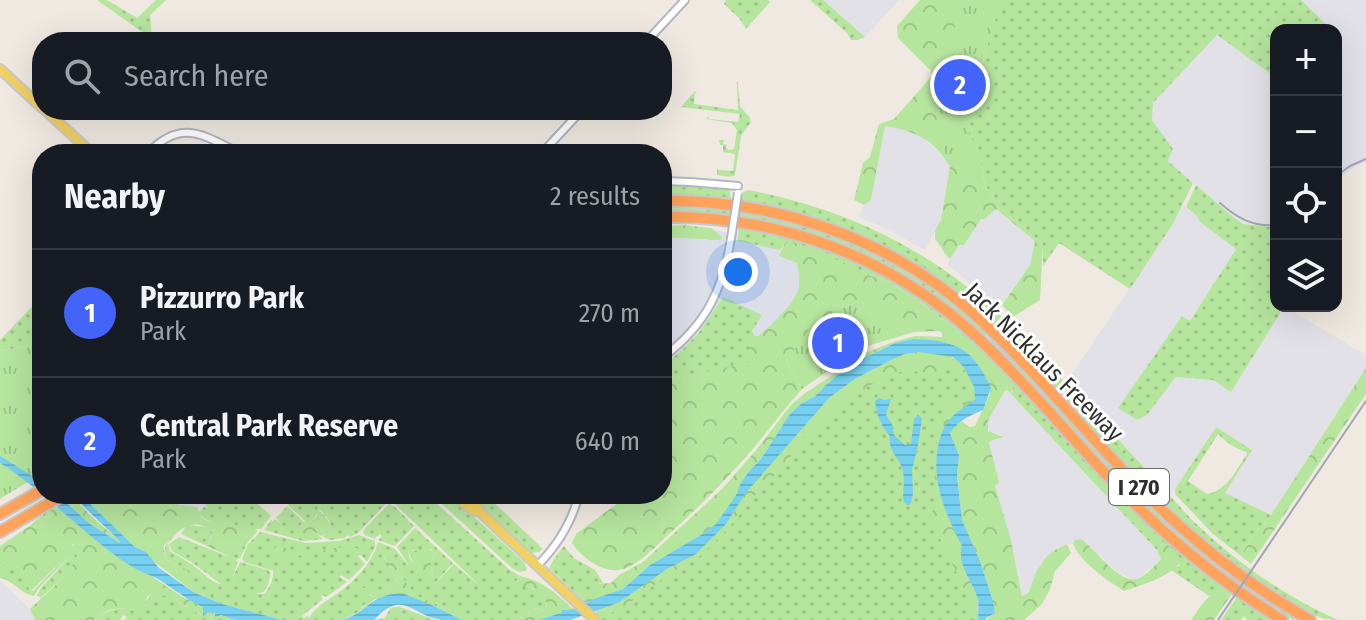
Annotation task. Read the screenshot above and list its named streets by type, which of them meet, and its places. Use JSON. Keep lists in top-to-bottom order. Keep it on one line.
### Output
{"streets":{"highway":["Jack Nicklaus Freeway","I 270"]},"page":{"map_buttons":["+","−"],"search":"Search here","pins":["2","1"],"heading":["Nearby","2 results"],"list":[{"mark":"1","name":"Pizzurro Park","note":"Park","value":"270 m"},{"mark":"2","name":"Central Park Reserve","note":"Park","value":"640 m"}]}}
